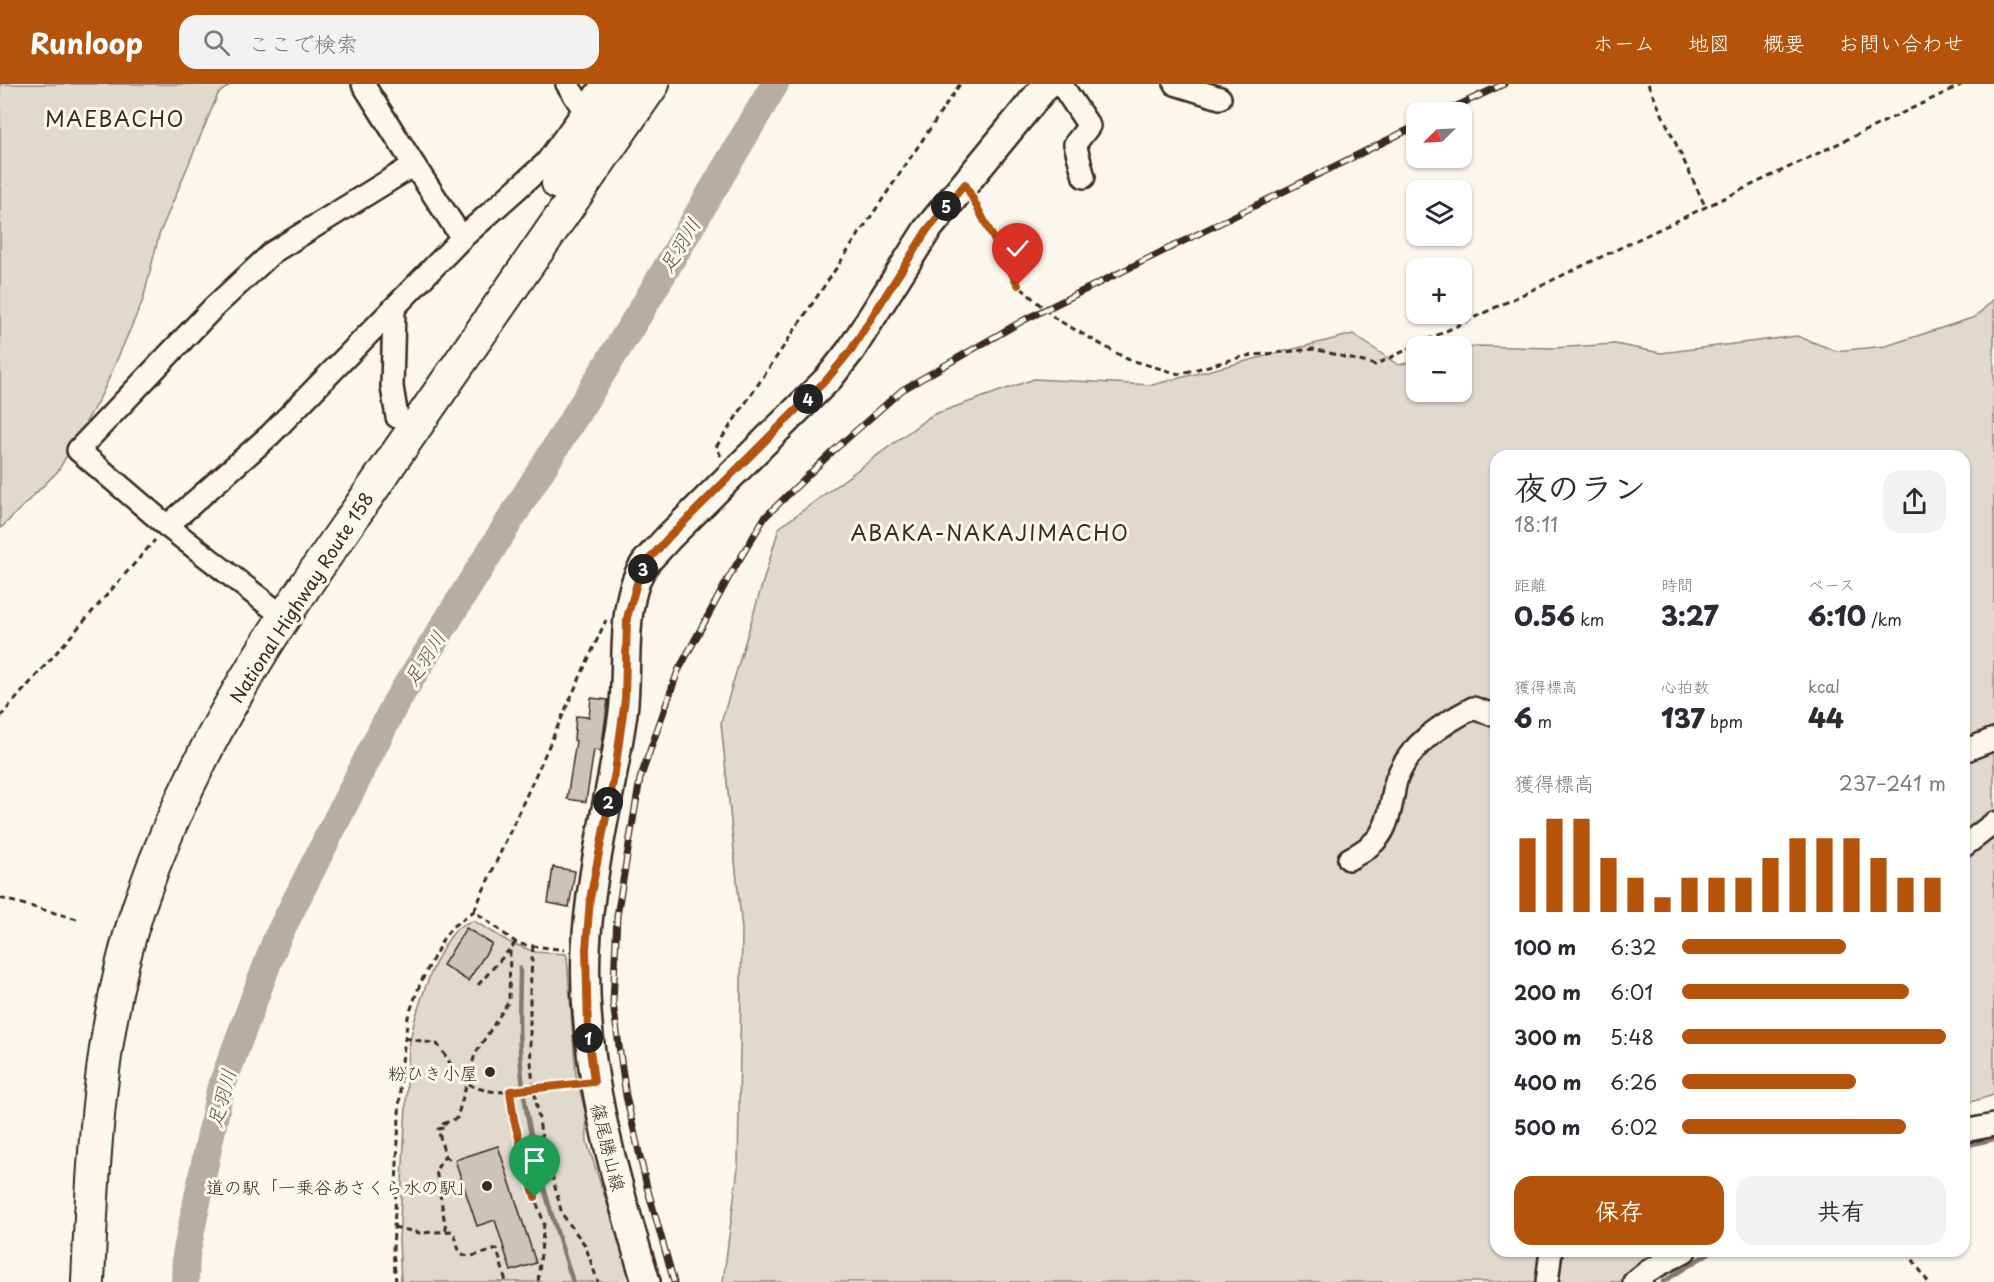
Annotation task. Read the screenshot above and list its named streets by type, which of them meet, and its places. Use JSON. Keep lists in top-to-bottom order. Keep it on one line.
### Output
{"streets":{"highway":["National Highway Route 158"],"main road":["篠尾勝山線"]},"districts":["MAEBACHO","ABAKA-NAKAJIMACHO"],"water":["足羽川"],"places":["粉ひき小屋","道の駅「一乗谷あさくら水の駅」"],"north":"bottom left","page":{"header":"Runloop","search":"ここで検索","nav":["ホーム","地図","概要","お問い合わせ"],"map_buttons":["+","−"],"pins":["5","4","3","2","1"],"heading":["夜のラン","18:11"],"stats":[["距離","0.56 km"],["時間","3:27"],["ペース","6:10 /km"],["獲得標高","6 m"],["心拍数","137 bpm"],["kcal","44"]],"chart":["獲得標高","237–241 m"],"list":[{"name":"100 m","note":"6:32"},{"name":"200 m","note":"6:01"},{"name":"300 m","note":"5:48"},{"name":"400 m","note":"6:26"},{"name":"500 m","note":"6:02"}],"buttons":["保存","共有"]}}
